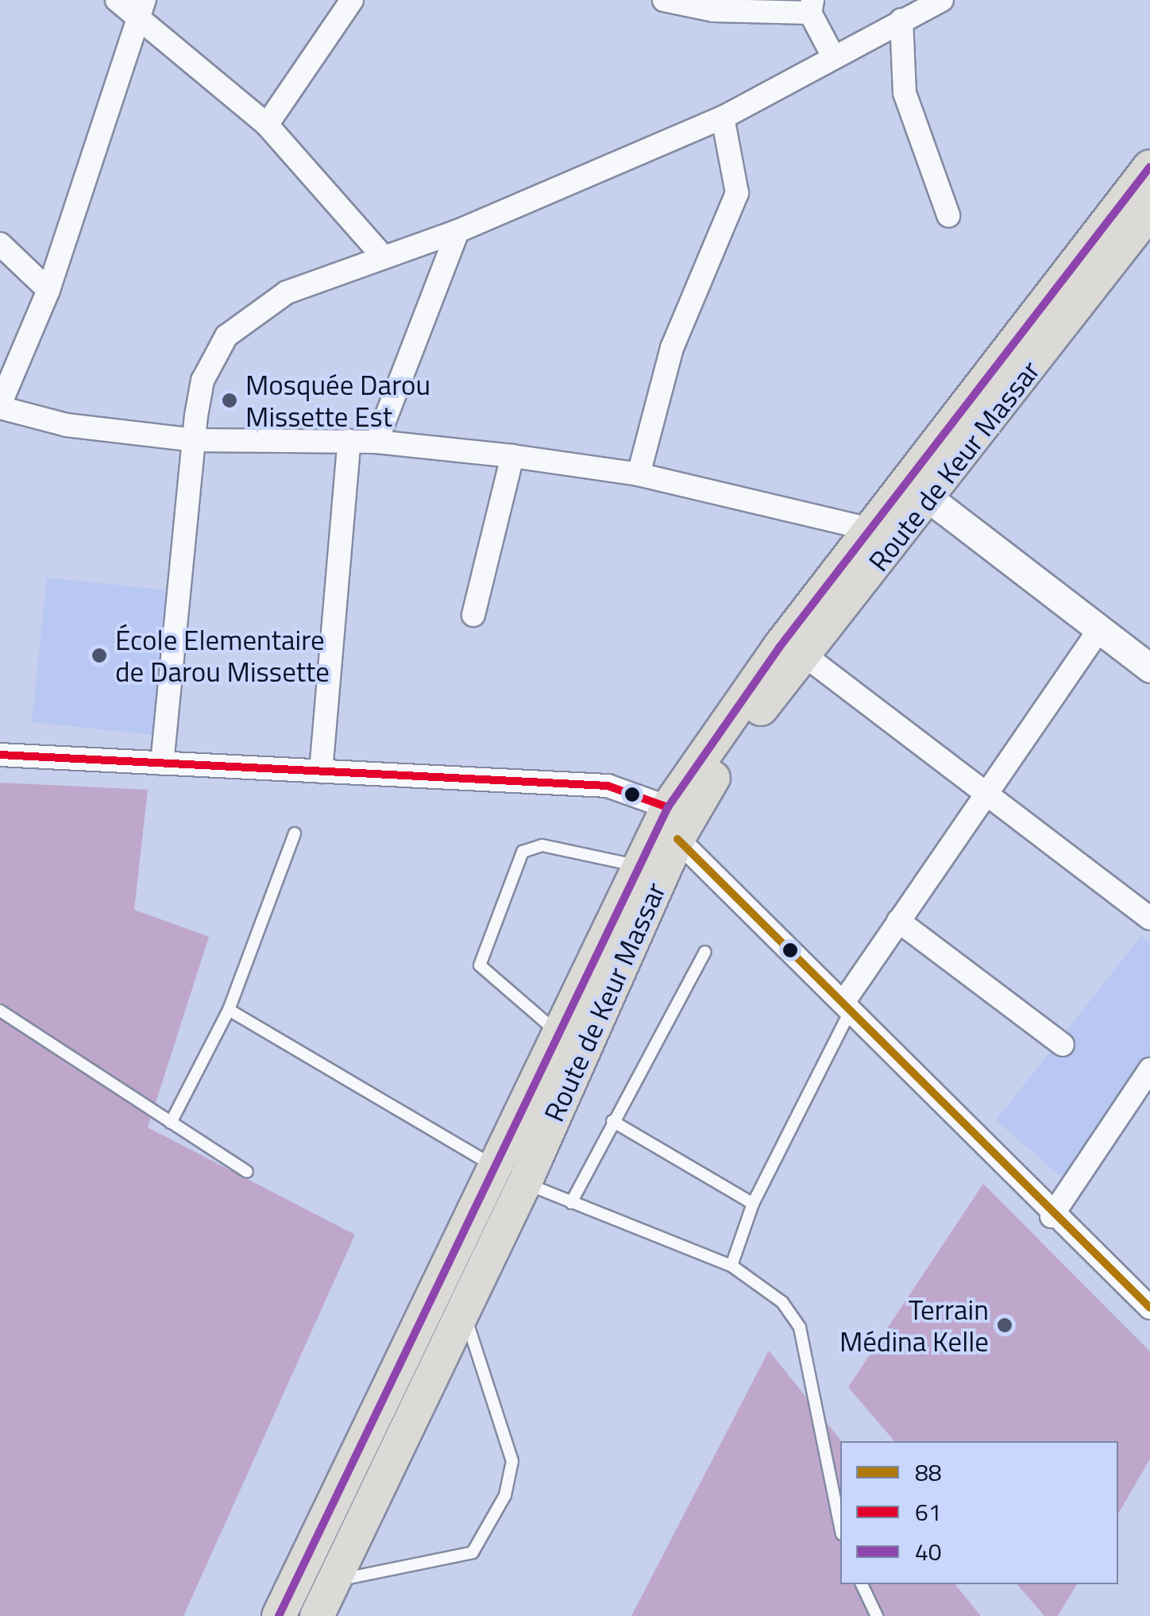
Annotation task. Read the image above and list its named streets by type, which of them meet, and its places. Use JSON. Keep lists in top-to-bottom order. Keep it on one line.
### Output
{"streets":{"main road":["Route de Keur Massar"]},"places":["Mosquée Darou Missette Est","École Elementaire de Darou Missette","Terrain Médina Kelle"],"lines":["transit line 40","transit line 61","transit line 88"],"legend":["88","61","40"]}
